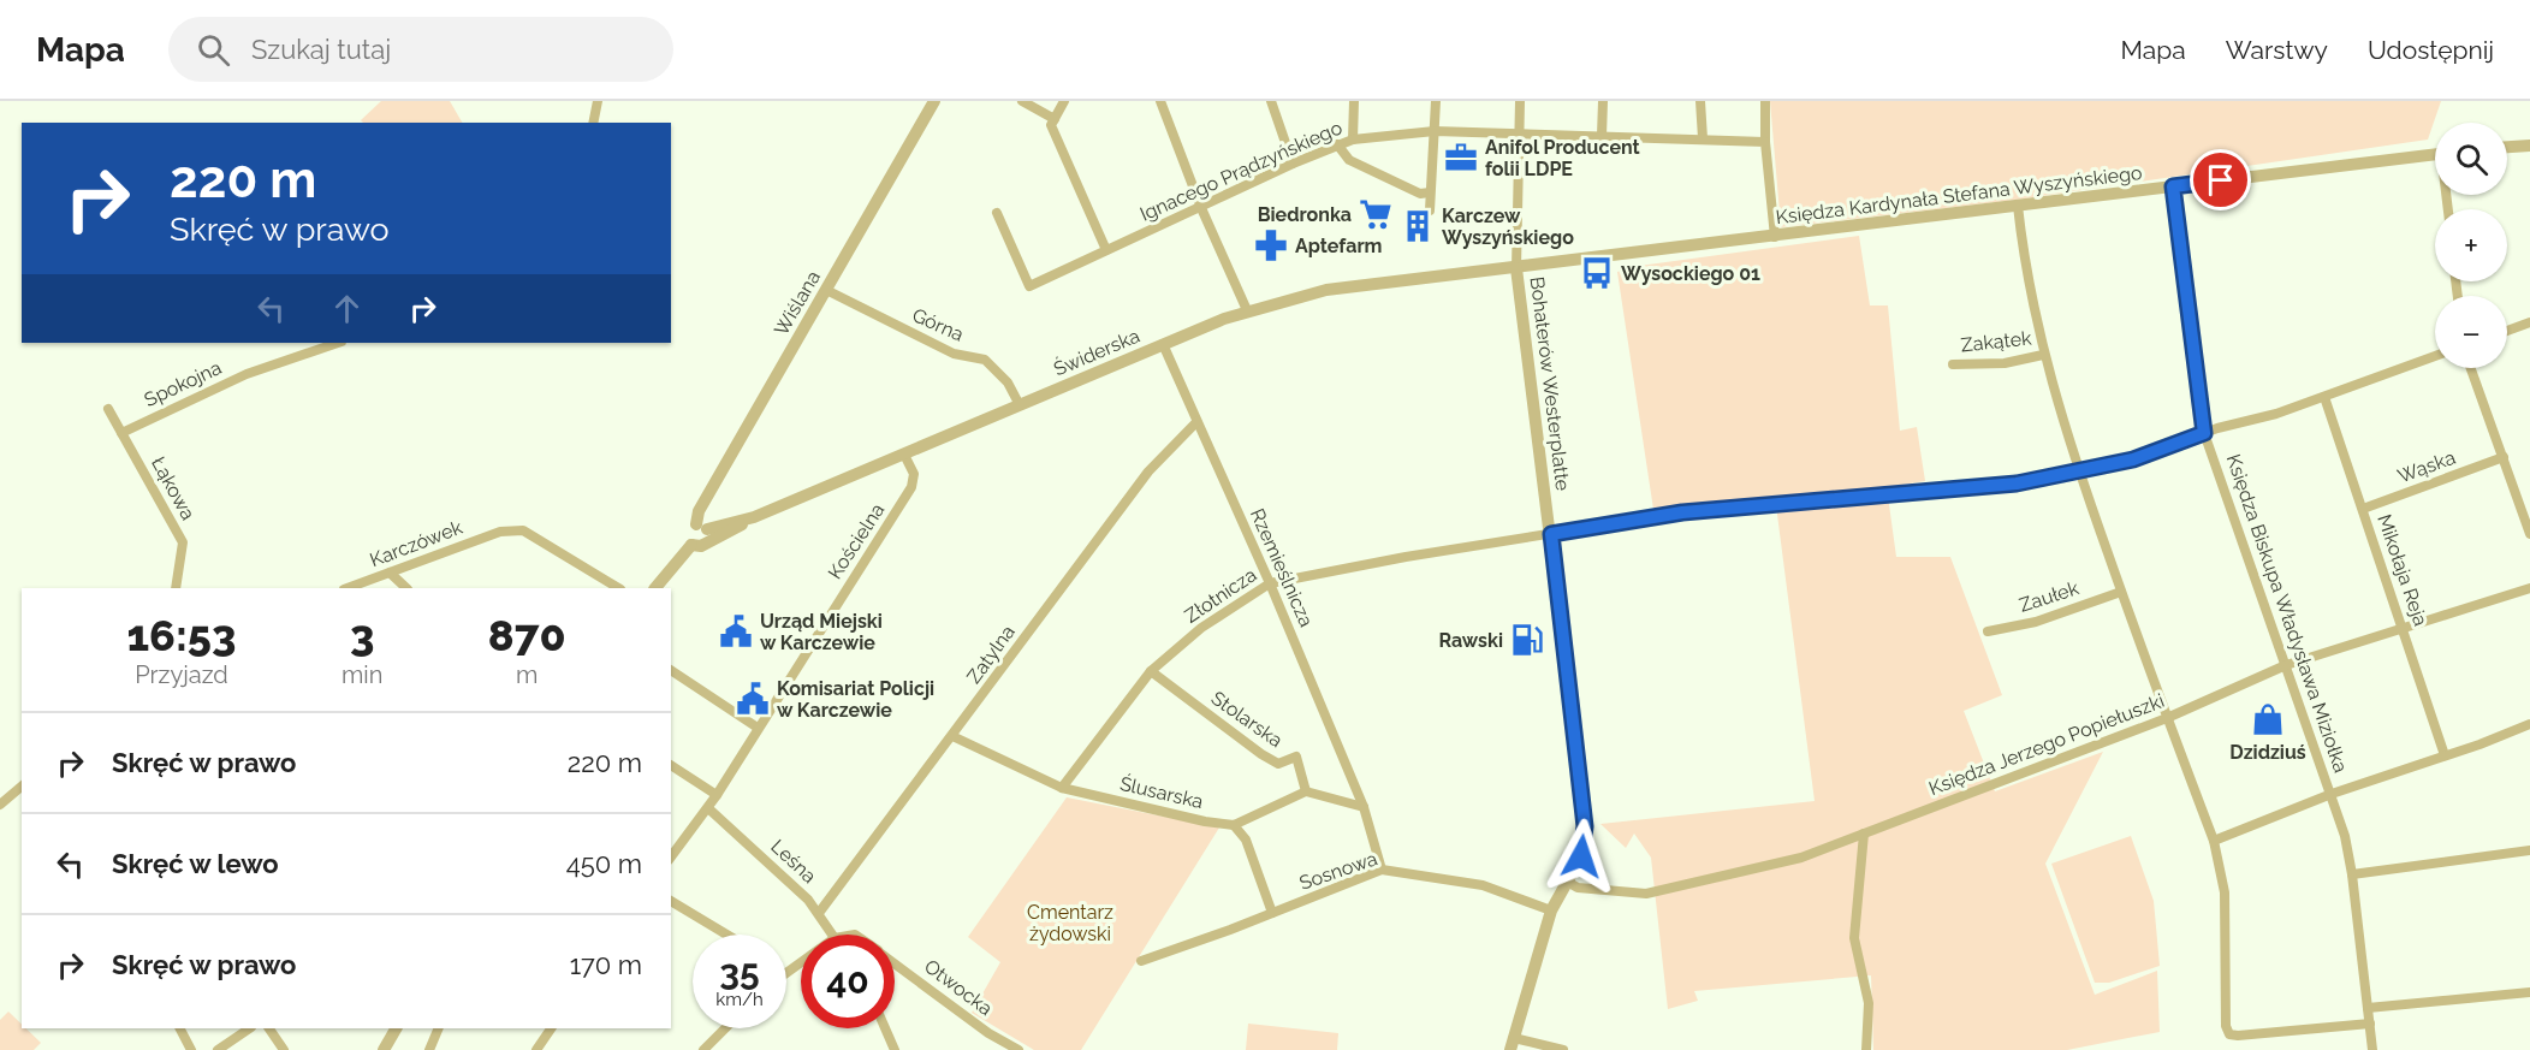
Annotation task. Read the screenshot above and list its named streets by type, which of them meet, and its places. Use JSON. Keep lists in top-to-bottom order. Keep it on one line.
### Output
{"streets":{"street":["Ignacego Prądzyńskiego","Księdza Kardynała Stefana Wyszyńskiego","Wiślana","Górna","Zakątek","Świderska","Spokojna","Bohaterów Westerplatte","Wąska","Łąkowa","Kościelna","Karczówek","Rzemieślnicza","Mikołaja Reja","Złotnicza","Zaułek","Księdza Biskupa Władysława Miziołka","Zatylna","Stolarska","Księdza Jerzego Popiełuszki","Ślusarska","Leśna","Sosnowa","Otwocka"]},"crossings":[["Księdza Kardynała Stefana Wyszyńskiego","Świderska"],["Księdza Kardynała Stefana Wyszyńskiego","Bohaterów Westerplatte"],["Księdza Kardynała Stefana Wyszyńskiego","Księdza Biskupa Władysława Miziołka"],["Wiślana","Górna"],["Wiślana","Świderska"],["Górna","Świderska"],["Świderska","Bohaterów Westerplatte"],["Świderska","Kościelna"],["Świderska","Rzemieślnicza"],["Spokojna","Łąkowa"],["Bohaterów Westerplatte","Złotnicza"],["Bohaterów Westerplatte","Księdza Jerzego Popiełuszki"],["Bohaterów Westerplatte","Sosnowa"],["Wąska","Mikołaja Reja"],["Kościelna","Leśna"],["Rzemieślnicza","Złotnicza"],["Rzemieślnicza","Zatylna"],["Rzemieślnicza","Sosnowa"],["Mikołaja Reja","Złotnicza"],["Mikołaja Reja","Księdza Jerzego Popiełuszki"],["Złotnicza","Księdza Biskupa Władysława Miziołka"],["Złotnicza","Stolarska"],["Złotnicza","Ślusarska"],["Księdza Biskupa Władysława Miziołka","Księdza Jerzego Popiełuszki"],["Zatylna","Ślusarska"],["Zatylna","Leśna"]],"parks":["Cmentarz żydowski"],"places":{"office":["Anifol Producent folii LDPE"],"supermarket":["Biedronka"],"building":["Karczew Wyszyńskiego"],"pharmacy":["Aptefarm"],"bus stop":["Wysockiego 01"],"public building":["Urząd Miejski w Karczewie","Komisariat Policji w Karczewie"],"fuel station":["Rawski"],"shop":["Dzidziuś"]},"page":{"header":"Mapa","search":"Szukaj tutaj","nav":["Mapa","Warstwy","Udostępnij"],"map_buttons":["+","−"],"turn":["220 m","Skręć w prawo"],"eta":["16:53","Przyjazd","3","min","870","m"],"list":[{"name":"Skręć w prawo","value":"220 m"},{"name":"Skręć w lewo","value":"450 m"},{"name":"Skręć w prawo","value":"170 m"}],"speed":"35 km/h","limit":"40"}}
